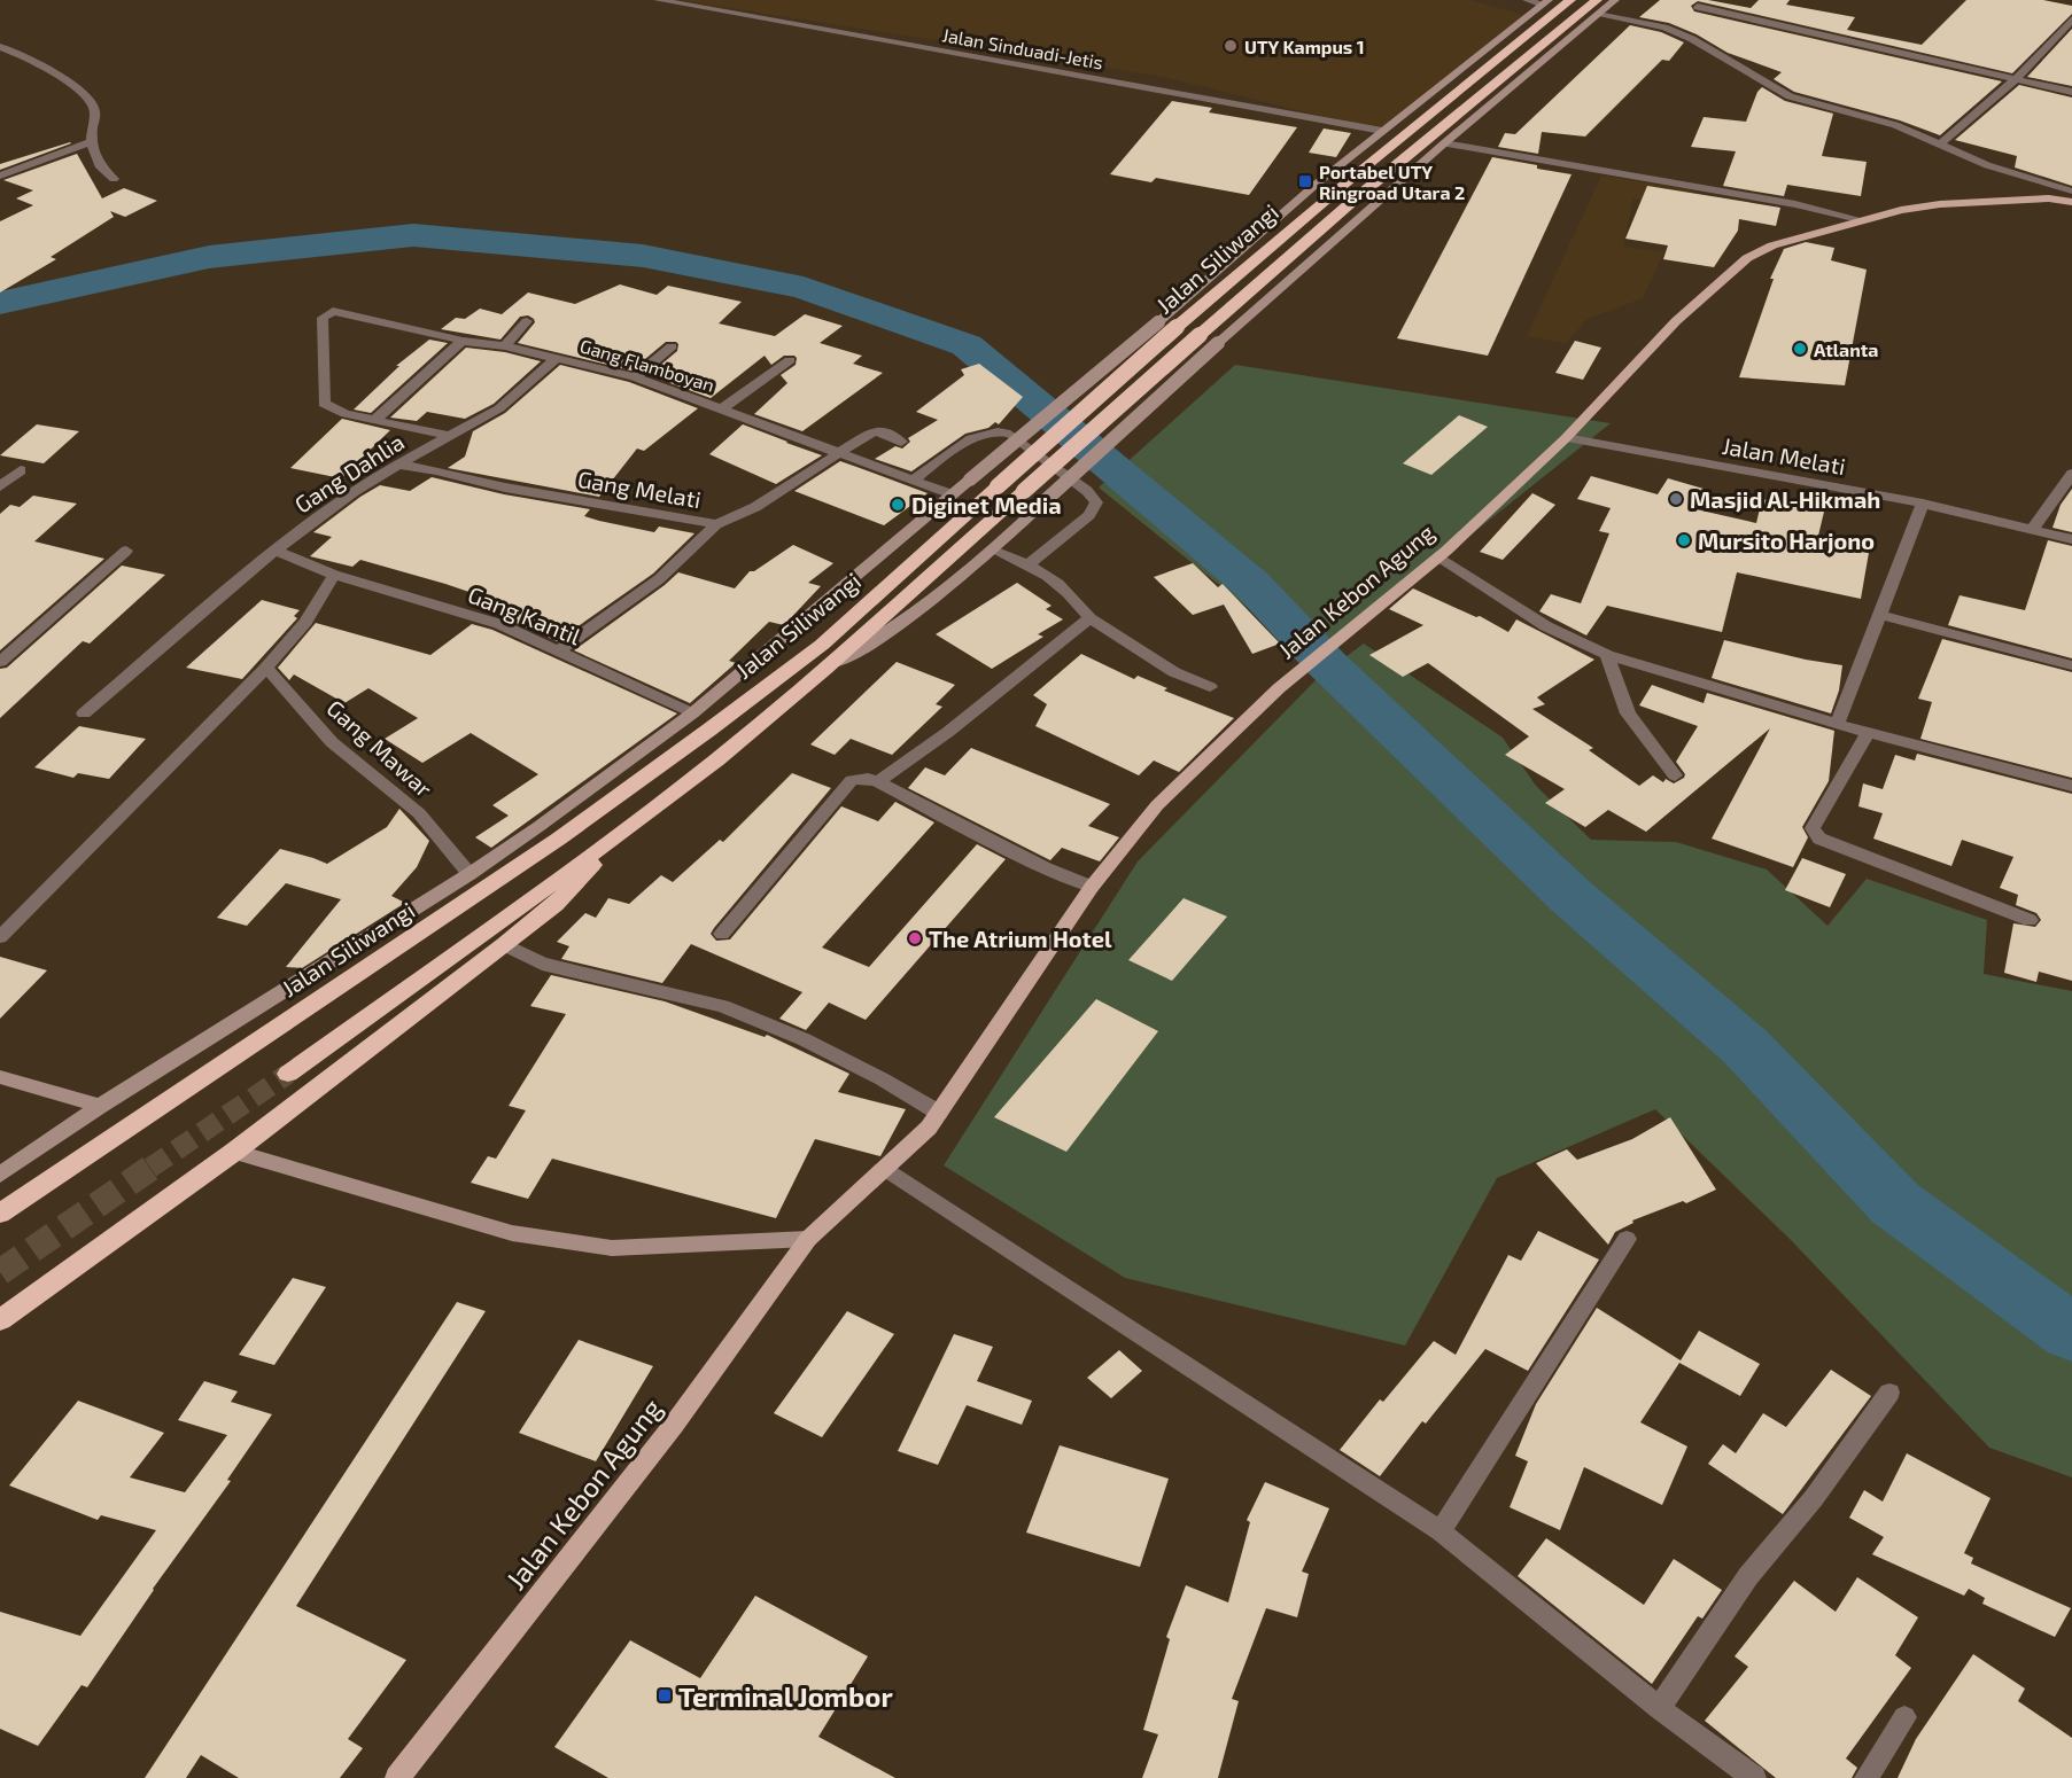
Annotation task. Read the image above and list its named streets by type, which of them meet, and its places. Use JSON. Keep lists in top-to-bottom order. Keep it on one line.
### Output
{"streets":{"highway":["Jalan Siliwangi"],"main road":["Jalan Kebon Agung"],"street":["Jalan Sinduadi-Jetis","Gang Flamboyan","Jalan Melati","Gang Dahlia","Gang Melati","Gang Kantil","Gang Mawar"]},"crossings":[["Gang Flamboyan","Gang Dahlia"],["Jalan Melati","Jalan Kebon Agung"],["Gang Dahlia","Gang Melati"],["Gang Melati","Gang Kantil"]],"places":{"other":["UTY Kampus 1","Atlanta","Masjid Al-Hikmah","Diginet Media","Mursito Harjono","The Atrium Hotel"],"transit":["Portabel UTY Ringroad Utara 2","Terminal Jombor"]}}
